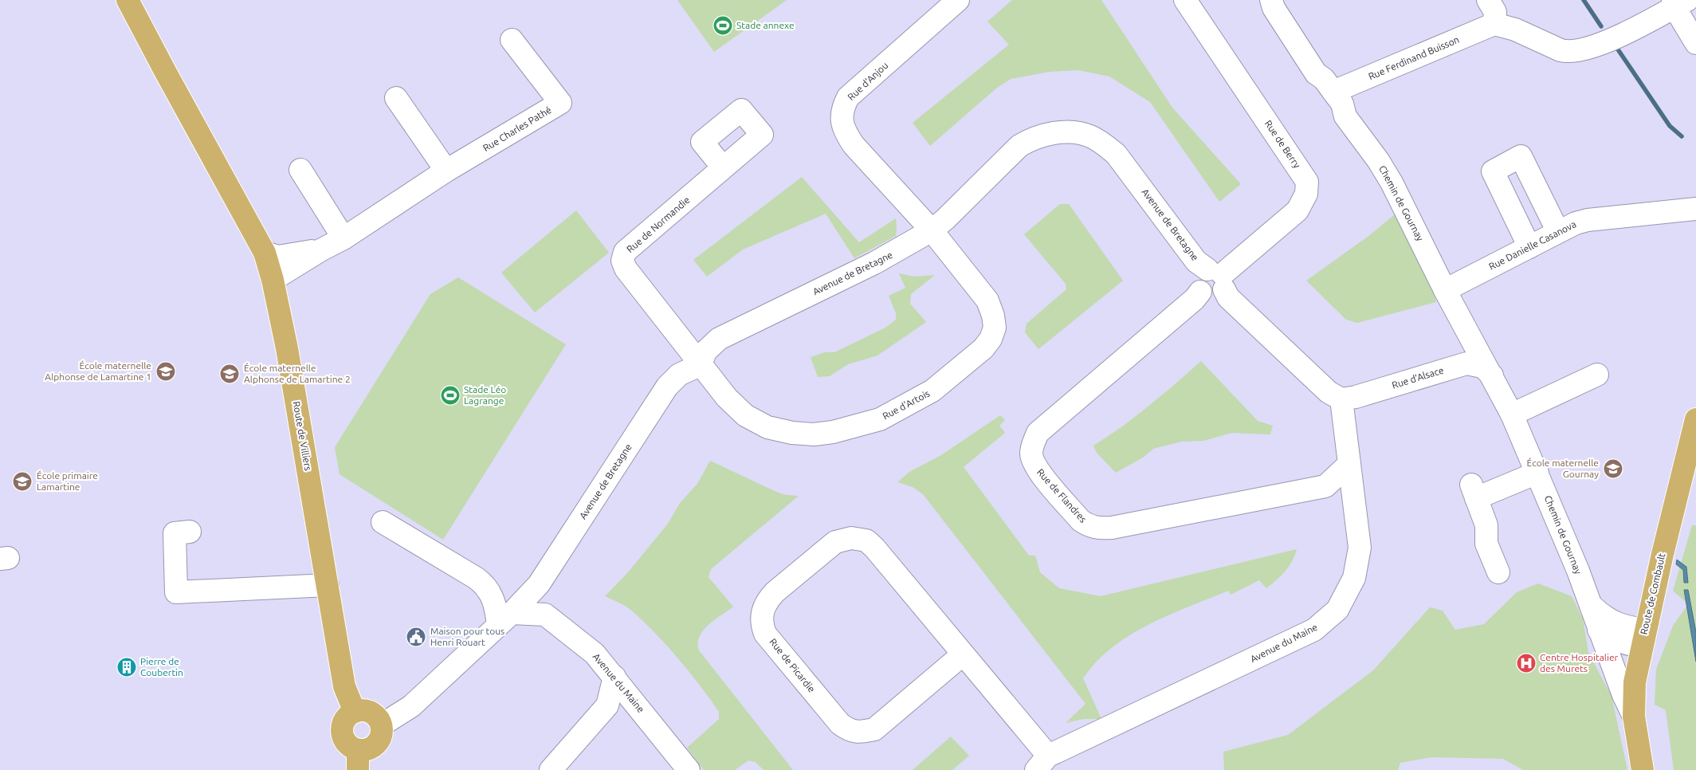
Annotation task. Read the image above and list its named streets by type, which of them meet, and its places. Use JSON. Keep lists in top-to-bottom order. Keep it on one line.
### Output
{"streets":{"main road":["Route de Villiers","Route de Combault"],"street":["Rue Ferdinand Buisson","Rue d'Anjou","Rue Charles Pathé","Rue de Berry","Chemin de Gournay","Rue de Normandie","Avenue de Bretagne","Rue Danielle Casanova","Rue d'Alsace","Rue d'Artois","Rue de Flandres","Avenue du Maine","Rue de Picardie"]},"crossings":[["Rue Ferdinand Buisson","Chemin de Gournay"],["Rue d'Anjou","Avenue de Bretagne"],["Rue d'Anjou","Rue d'Artois"],["Rue de Berry","Avenue de Bretagne"],["Rue de Berry","Rue de Flandres"],["Chemin de Gournay","Rue Danielle Casanova"],["Chemin de Gournay","Rue d'Alsace"],["Chemin de Gournay","Route de Combault"],["Rue de Normandie","Avenue de Bretagne"],["Rue de Normandie","Rue d'Artois"],["Avenue de Bretagne","Rue d'Alsace"],["Avenue de Bretagne","Rue d'Artois"],["Avenue de Bretagne","Route de Villiers"],["Avenue de Bretagne","Avenue du Maine"],["Rue d'Alsace","Avenue du Maine"],["Rue de Flandres","Avenue du Maine"],["Avenue du Maine","Rue de Picardie"]],"places":{"sports":["Stade annexe","Stade Léo Lagrange"],"school or university":["École maternelle Alphonse de Lamartine 1","École maternelle Alphonse de Lamartine 2","École maternelle Gournay","École primaire Lamartine"],"public building":["Maison pour tous Henri Rouart"],"hospital":["Centre Hospitalier des Murets"],"building":["Pierre de Coubertin"]}}
